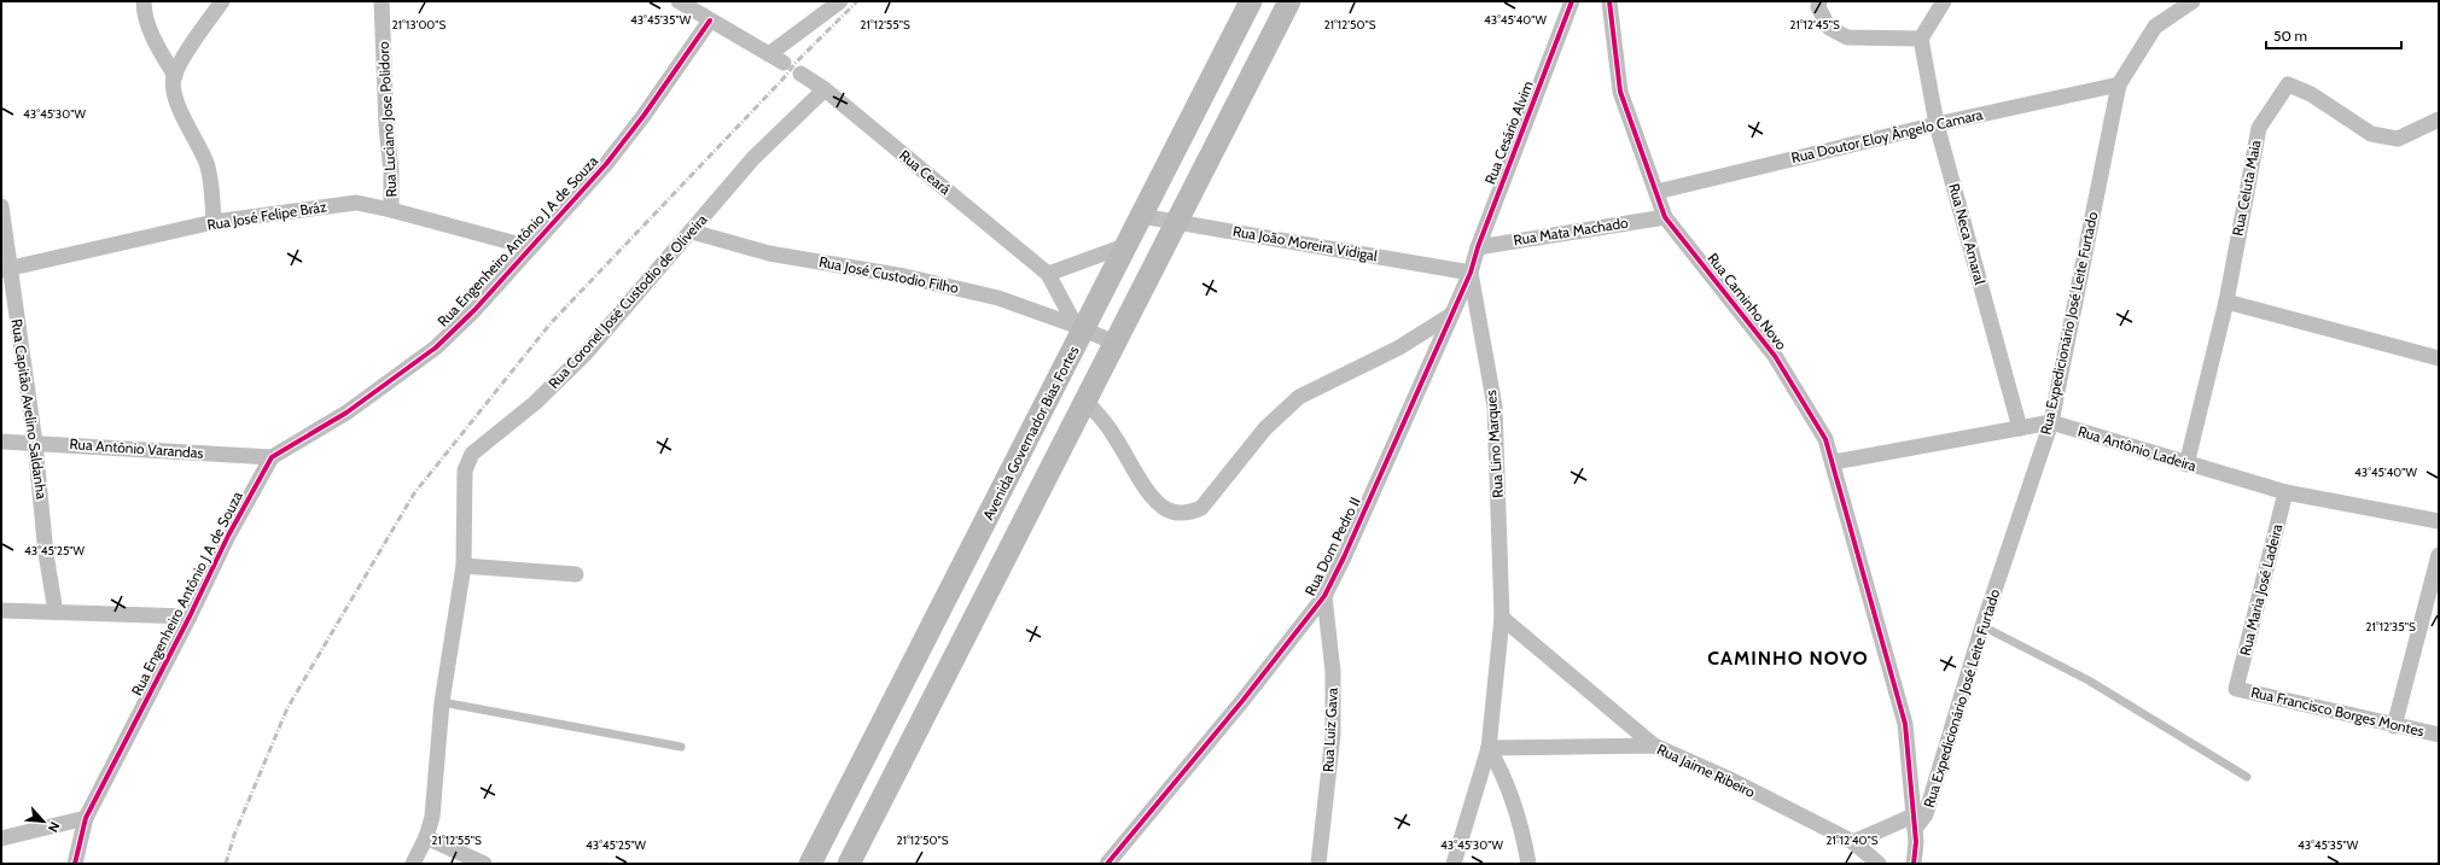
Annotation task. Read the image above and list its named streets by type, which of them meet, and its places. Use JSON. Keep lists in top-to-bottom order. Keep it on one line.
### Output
{"streets":{"main road":["Avenida Governador Bias Fortes"],"street":["Rua Luciano Jose Polidoro","Rua Cesário Alvim","Rua Doutor Eloy Ângelo Camara","Rua Ceará","Rua Celuta Maia","Rua José Felipe Bráz","Rua Mata Machado","Rua Neca Amaral","Rua Engenheiro Antônio J A de Souza","Rua João Moreira Vidigal","Rua José Custodio Filho","Rua Coronel José Custodio de Oliveira","Rua Caminho Novo","Rua Expedicionário José Leite Furtado","Rua Capitão Avelino Saldanha","Rua Lino Marques","Rua Antônio Varandas","Rua Antônio Ladeira","Rua Dom Pedro II","Rua Maria José Ladeira","Rua Francisco Borges Montes","Rua Luiz Gava","Rua Jaime Ribeiro"]},"crossings":[["Rua Luciano Jose Polidoro","Rua José Felipe Bráz"],["Rua Cesário Alvim","Rua Mata Machado"],["Rua Cesário Alvim","Rua João Moreira Vidigal"],["Rua Cesário Alvim","Rua Lino Marques"],["Rua Cesário Alvim","Rua Dom Pedro II"],["Rua Doutor Eloy Ângelo Camara","Rua Neca Amaral"],["Rua Doutor Eloy Ângelo Camara","Rua Caminho Novo"],["Rua Doutor Eloy Ângelo Camara","Rua Expedicionário José Leite Furtado"],["Rua Ceará","Rua José Custodio Filho"],["Rua Ceará","Rua Coronel José Custodio de Oliveira"],["Rua Ceará","Avenida Governador Bias Fortes"],["Rua Celuta Maia","Rua Antônio Ladeira"],["Rua José Felipe Bráz","Rua Engenheiro Antônio J A de Souza"],["Rua José Felipe Bráz","Rua Capitão Avelino Saldanha"],["Rua Mata Machado","Rua Caminho Novo"],["Rua Neca Amaral","Rua Antônio Ladeira"],["Rua Engenheiro Antônio J A de Souza","Rua Antônio Varandas"],["Rua João Moreira Vidigal","Avenida Governador Bias Fortes"],["Rua João Moreira Vidigal","Rua Lino Marques"],["Rua João Moreira Vidigal","Rua Dom Pedro II"],["Rua José Custodio Filho","Rua Coronel José Custodio de Oliveira"],["Rua José Custodio Filho","Avenida Governador Bias Fortes"],["Rua Caminho Novo","Rua Expedicionário José Leite Furtado"],["Rua Caminho Novo","Rua Antônio Ladeira"],["Rua Expedicionário José Leite Furtado","Rua Antônio Ladeira"],["Rua Capitão Avelino Saldanha","Rua Antônio Varandas"],["Rua Lino Marques","Rua Dom Pedro II"],["Rua Lino Marques","Rua Jaime Ribeiro"],["Rua Antônio Ladeira","Rua Maria José Ladeira"],["Rua Dom Pedro II","Rua Luiz Gava"],["Rua Maria José Ladeira","Rua Francisco Borges Montes"]],"districts":["CAMINHO NOVO"],"scale_bar":"50 m","north":"bottom right","coordinates":["43°45'35\"W","43°45'40\"W","21°13'00\"S","21°12'55\"S","21°12'50\"S","21°12'45\"S","43°45'30\"W","43°45'25\"W","21°12'35\"S","21°12'40\"S"]}
